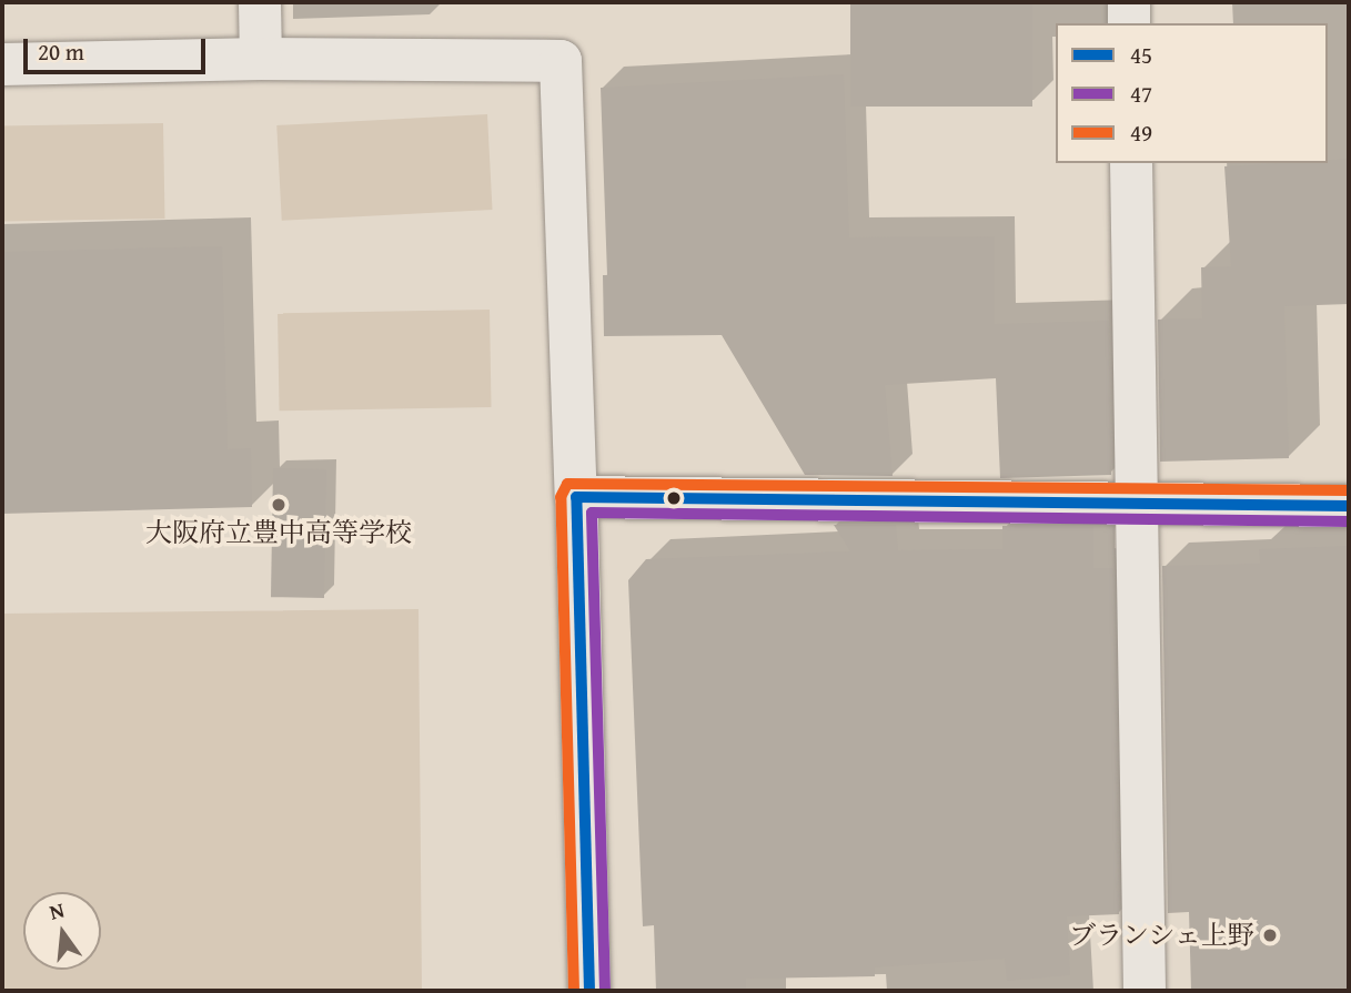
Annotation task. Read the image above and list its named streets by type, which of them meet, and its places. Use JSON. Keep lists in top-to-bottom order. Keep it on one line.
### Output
{"places":["大阪府立豊中高等学校","ブランシェ上野"],"lines":["transit line 49","transit line 45","transit line 47"],"legend":["45","47","49"],"scale_bar":"20 m","north":"top"}
